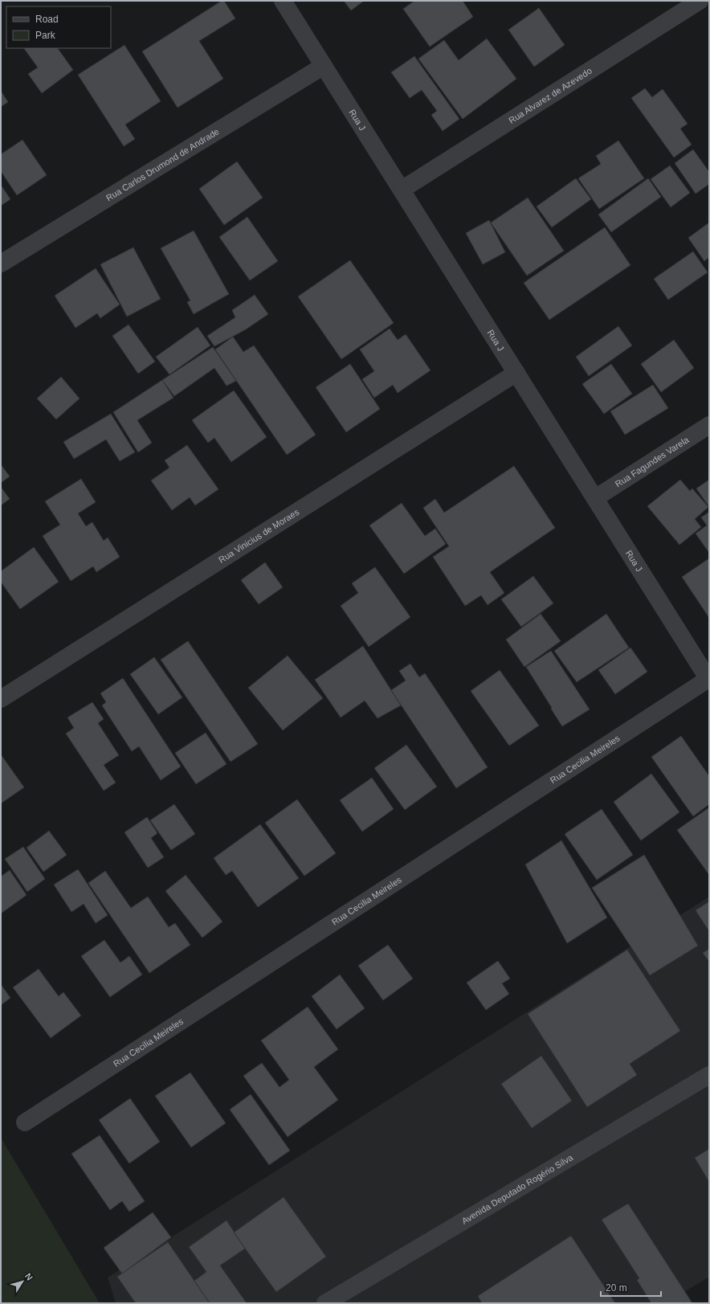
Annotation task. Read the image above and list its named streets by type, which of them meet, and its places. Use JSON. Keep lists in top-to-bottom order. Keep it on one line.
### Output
{"streets":{"street":["Rua Alvarez de Azevedo","Rua J","Rua Carlos Drumond de Andrade","Rua Fagundes Varela","Rua Vinicius de Moraes","Rua Cecilia Meireles","Avenida Deputado Rogério Silva"]},"crossings":[["Rua Alvarez de Azevedo","Rua J"],["Rua J","Rua Carlos Drumond de Andrade"],["Rua J","Rua Fagundes Varela"],["Rua J","Rua Vinicius de Moraes"],["Rua J","Rua Cecilia Meireles"]],"legend":["Road","Park"],"scale_bar":"20 m","north":"top right"}
